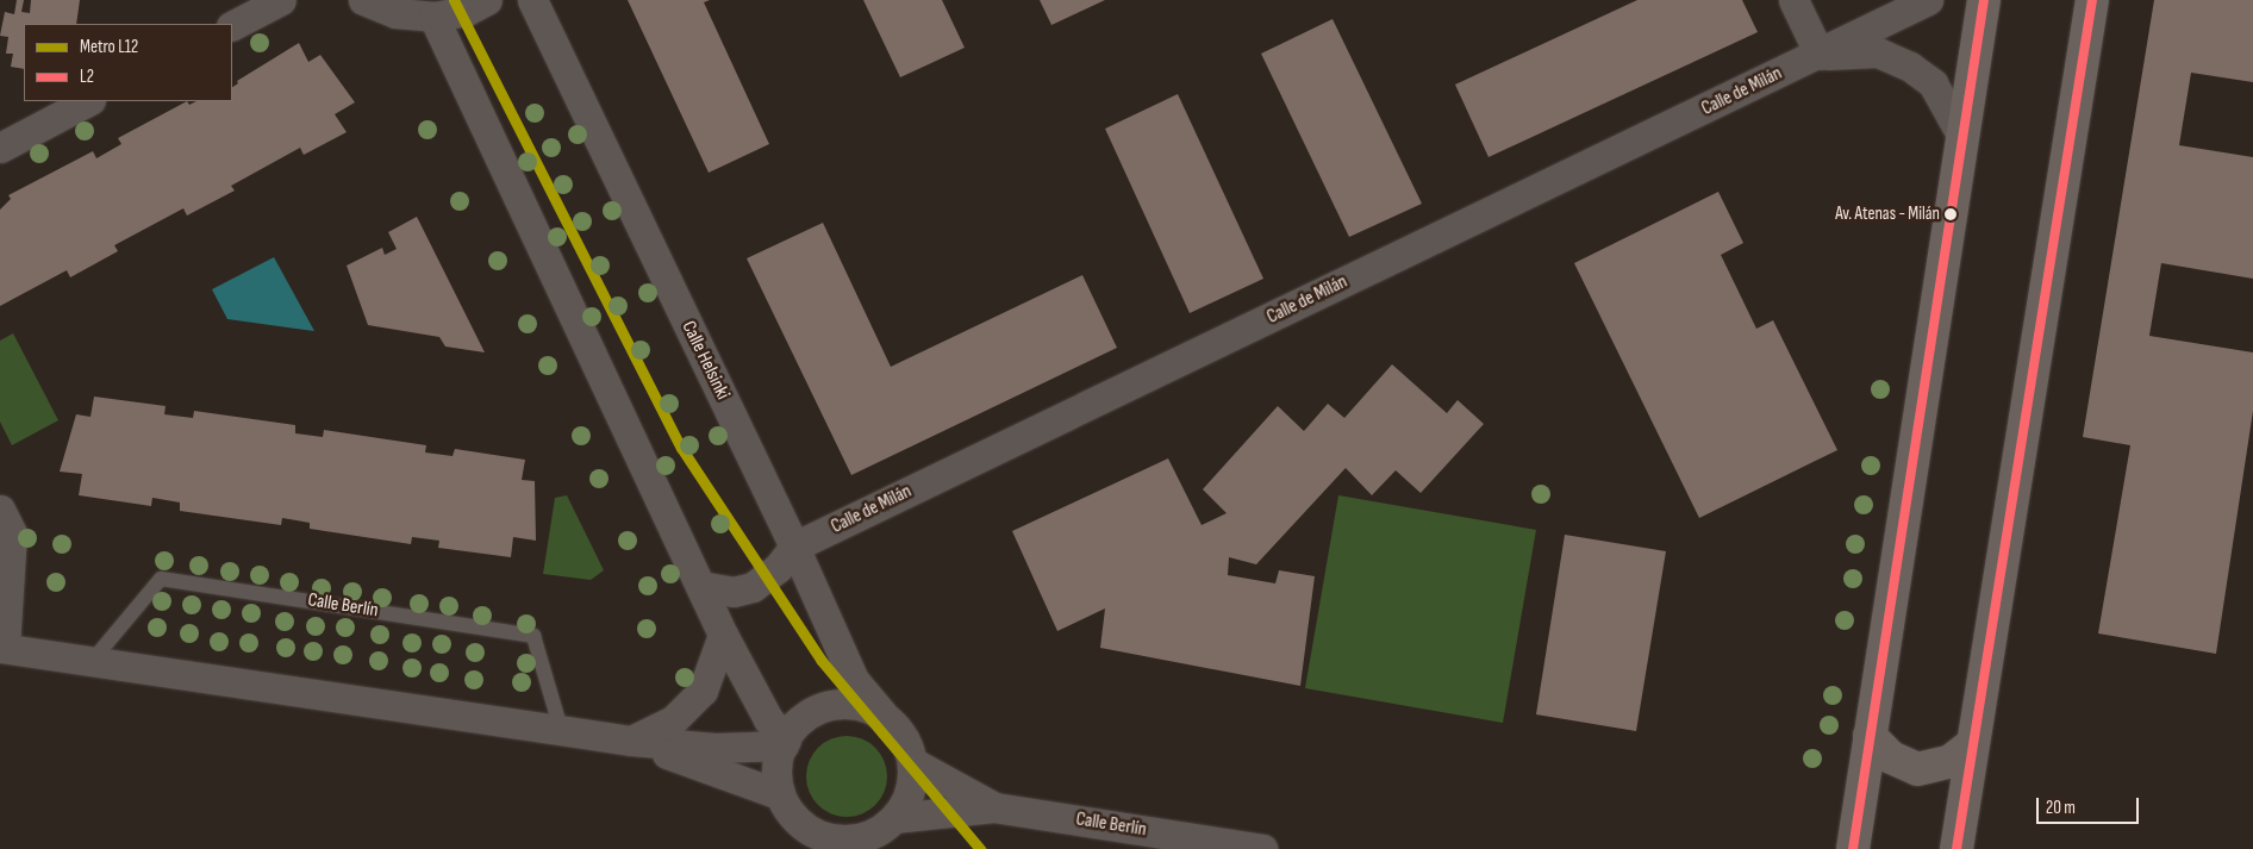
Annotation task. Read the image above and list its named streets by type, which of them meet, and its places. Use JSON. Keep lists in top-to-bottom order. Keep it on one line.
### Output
{"streets":{"street":["Calle de Milán","Calle Helsinki","Calle Berlín"]},"crossings":[["Calle de Milán","Calle Helsinki"],["Calle Helsinki","Calle Berlín"]],"places":["Av. Atenas - Milán"],"lines":["metro line L12","transit line L2"],"legend":["Metro L12","L2"],"scale_bar":"20 m"}
